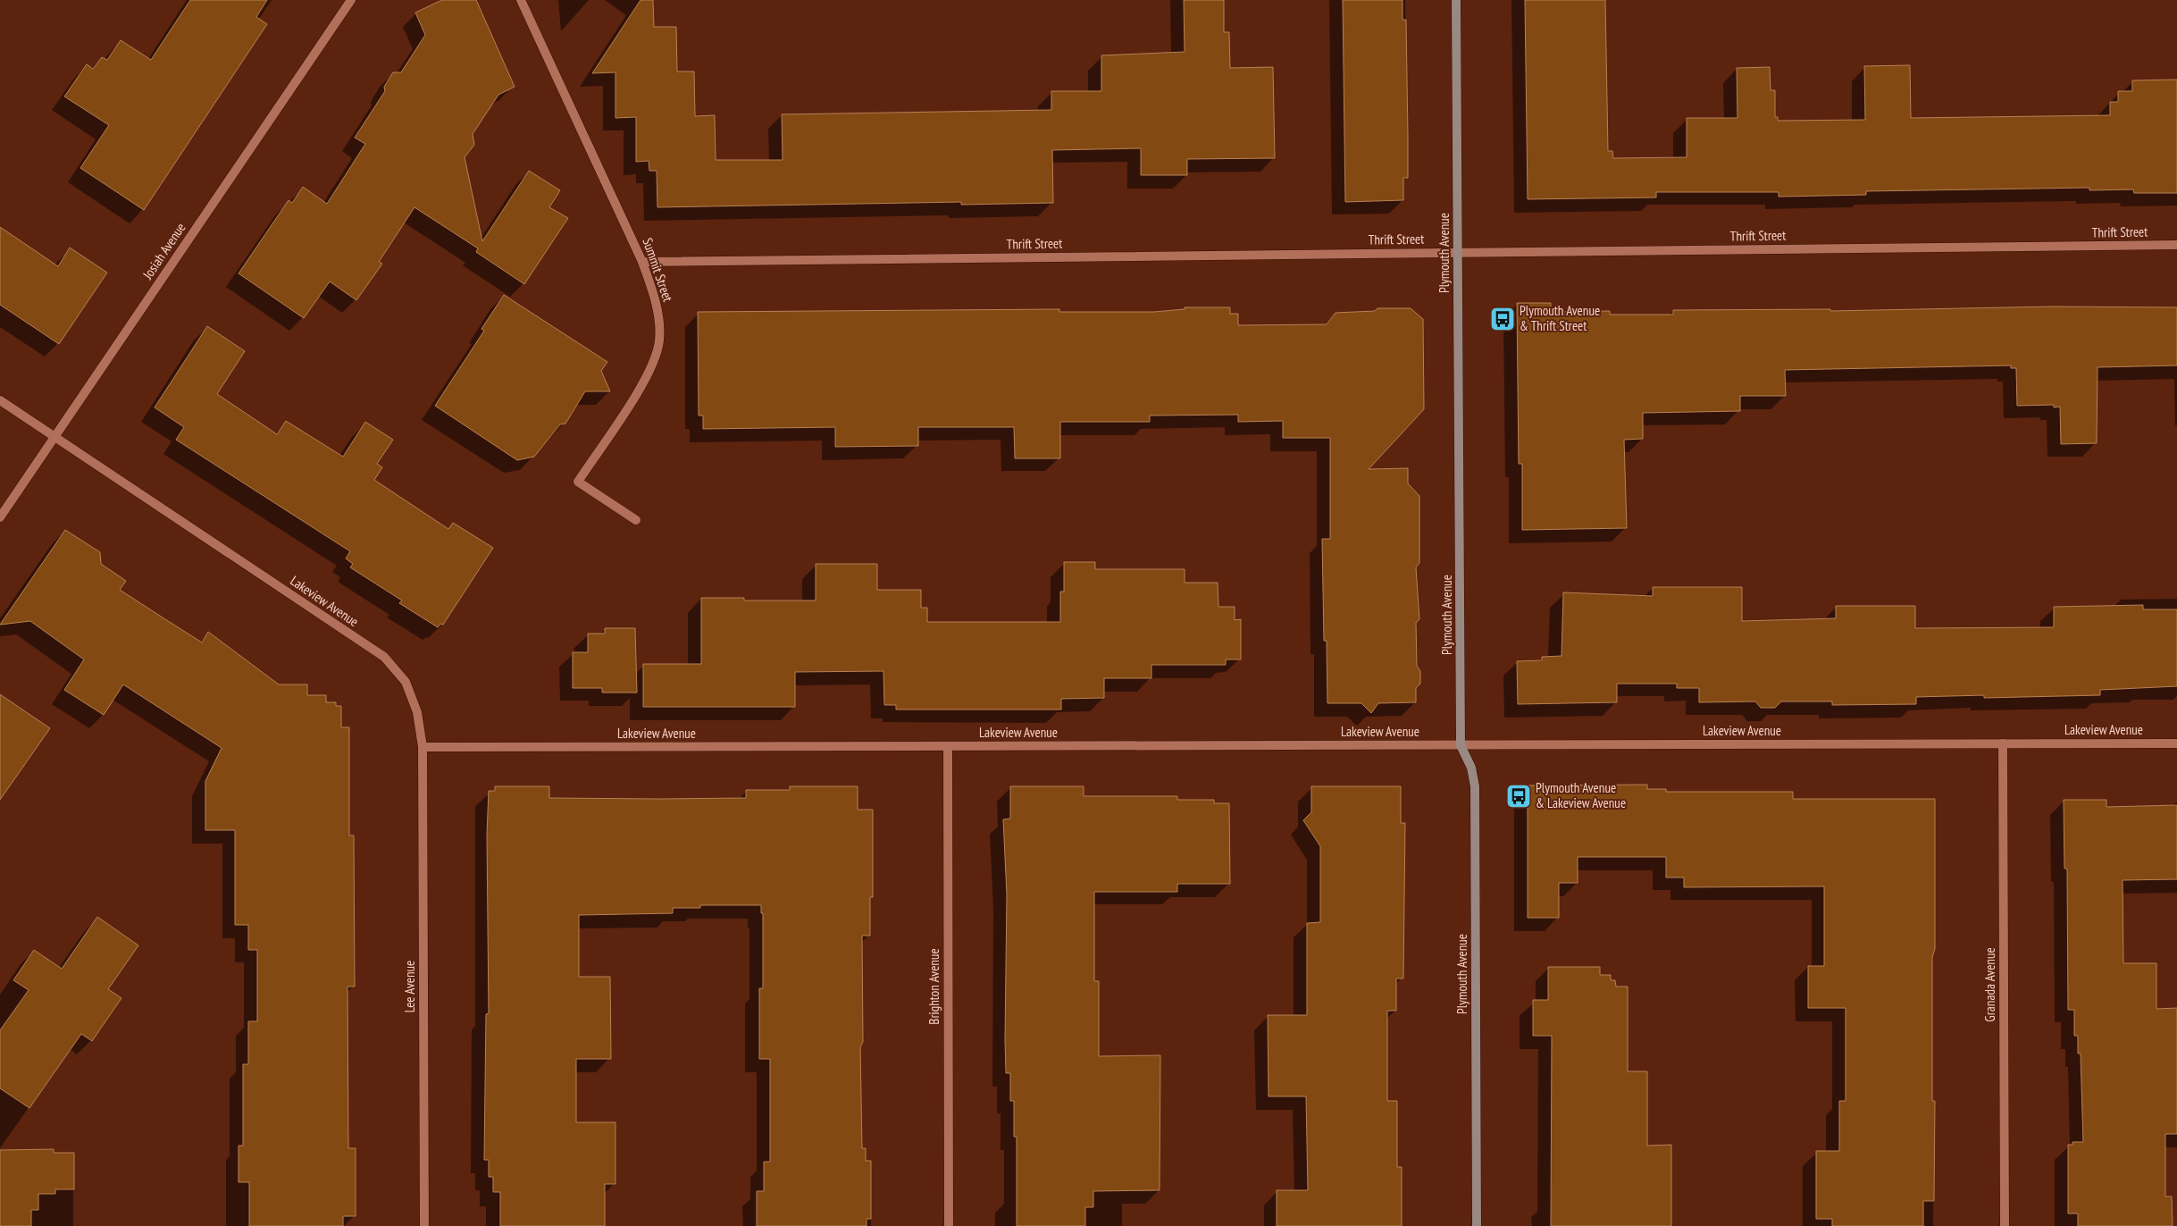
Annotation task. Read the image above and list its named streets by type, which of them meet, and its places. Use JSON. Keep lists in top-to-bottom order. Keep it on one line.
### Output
{"streets":{"street":["Thrift Street","Josiah Avenue","Plymouth Avenue","Summit Street","Lakeview Avenue","Granada Avenue","Lee Avenue","Brighton Avenue"]},"crossings":[["Thrift Street","Plymouth Avenue"],["Thrift Street","Summit Street"],["Josiah Avenue","Lakeview Avenue"],["Plymouth Avenue","Lakeview Avenue"],["Lakeview Avenue","Granada Avenue"],["Lakeview Avenue","Lee Avenue"],["Lakeview Avenue","Brighton Avenue"]],"places":{"bus stop":["Plymouth Avenue & Thrift Street","Plymouth Avenue & Lakeview Avenue"]}}
